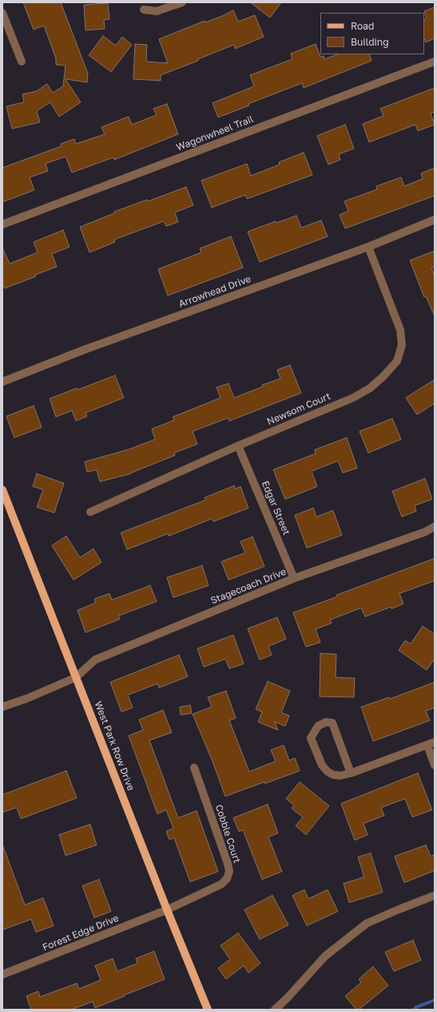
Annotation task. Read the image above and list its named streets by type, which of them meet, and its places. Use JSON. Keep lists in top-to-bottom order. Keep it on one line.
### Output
{"streets":{"main road":["West Park Row Drive"],"street":["Wagonwheel Trail","Arrowhead Drive","Newsom Court","Edgar Street","Stagecoach Drive","Cobble Court","Forest Edge Drive"]},"crossings":[["Arrowhead Drive","Newsom Court"],["Newsom Court","Edgar Street"],["Edgar Street","Stagecoach Drive"],["Stagecoach Drive","West Park Row Drive"],["West Park Row Drive","Cobble Court"],["West Park Row Drive","Forest Edge Drive"],["Cobble Court","Forest Edge Drive"]],"legend":["Road","Building"]}
